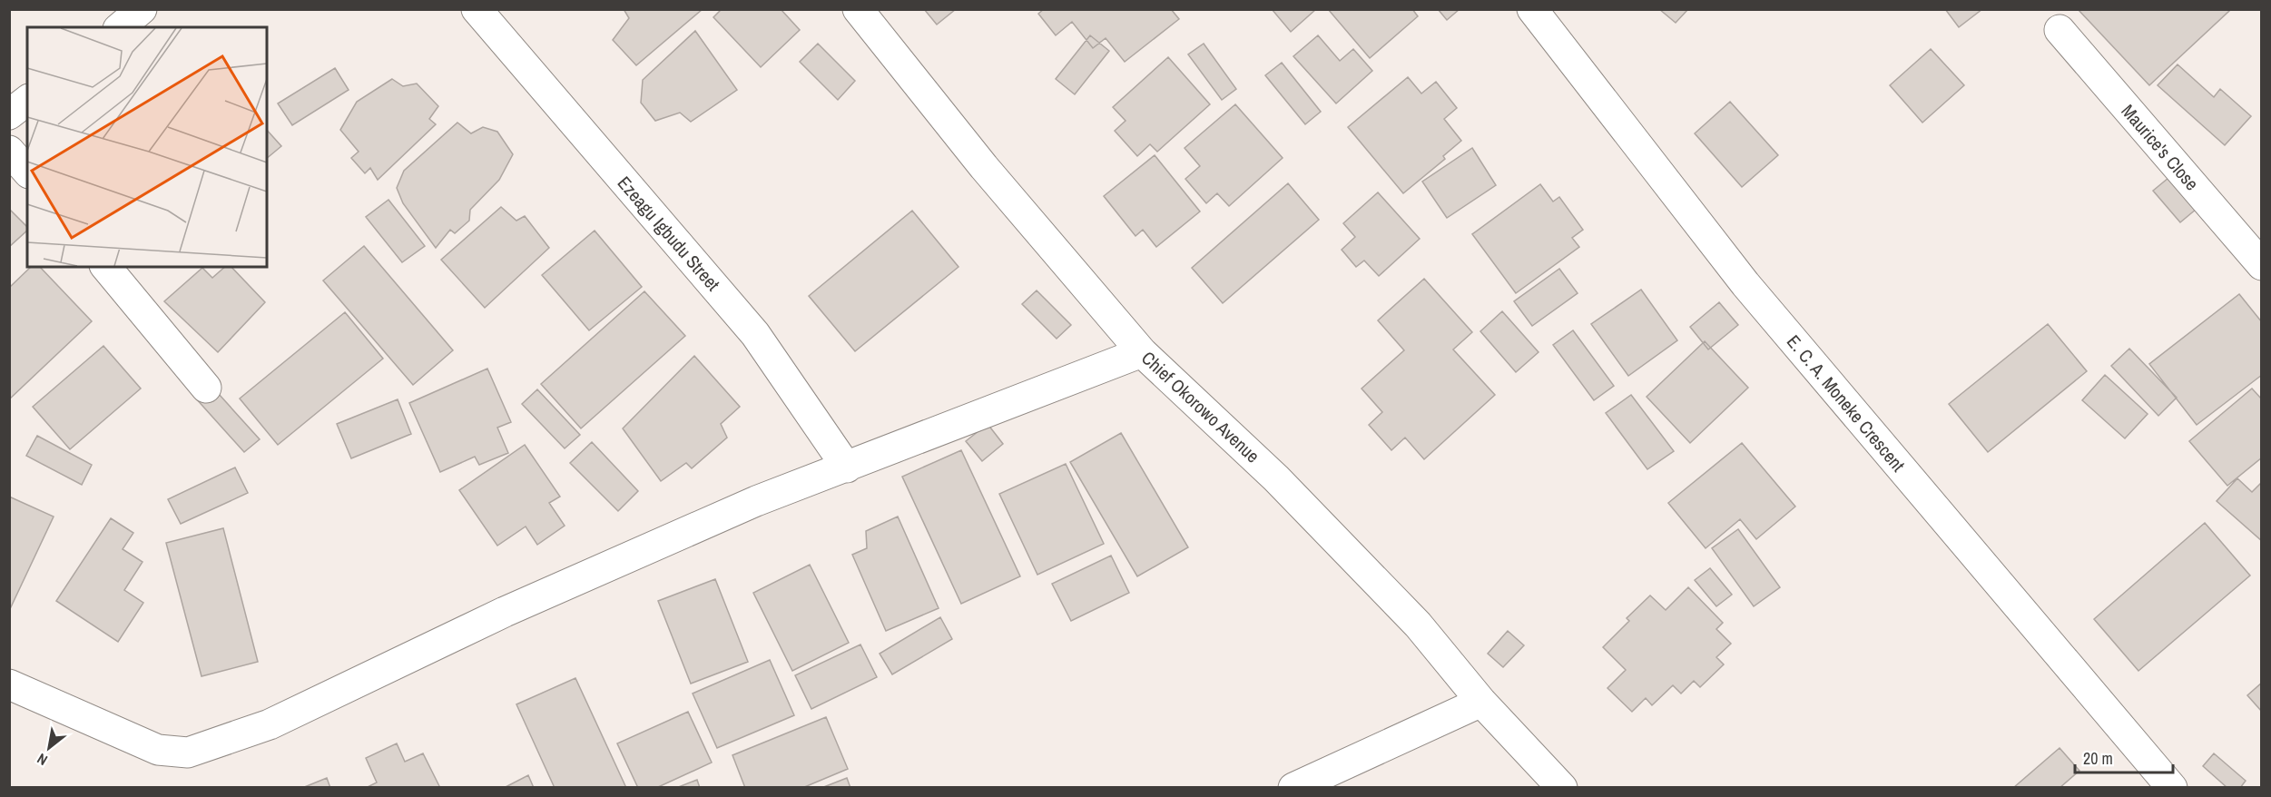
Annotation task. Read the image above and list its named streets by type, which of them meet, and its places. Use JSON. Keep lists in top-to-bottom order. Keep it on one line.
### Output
{"streets":{"street":["Maurice's Close","Ezeagu Igbudu Street","E. C. A. Moneke Crescent","Chief Okorowo Avenue"]},"scale_bar":"20 m","north":"bottom left"}
